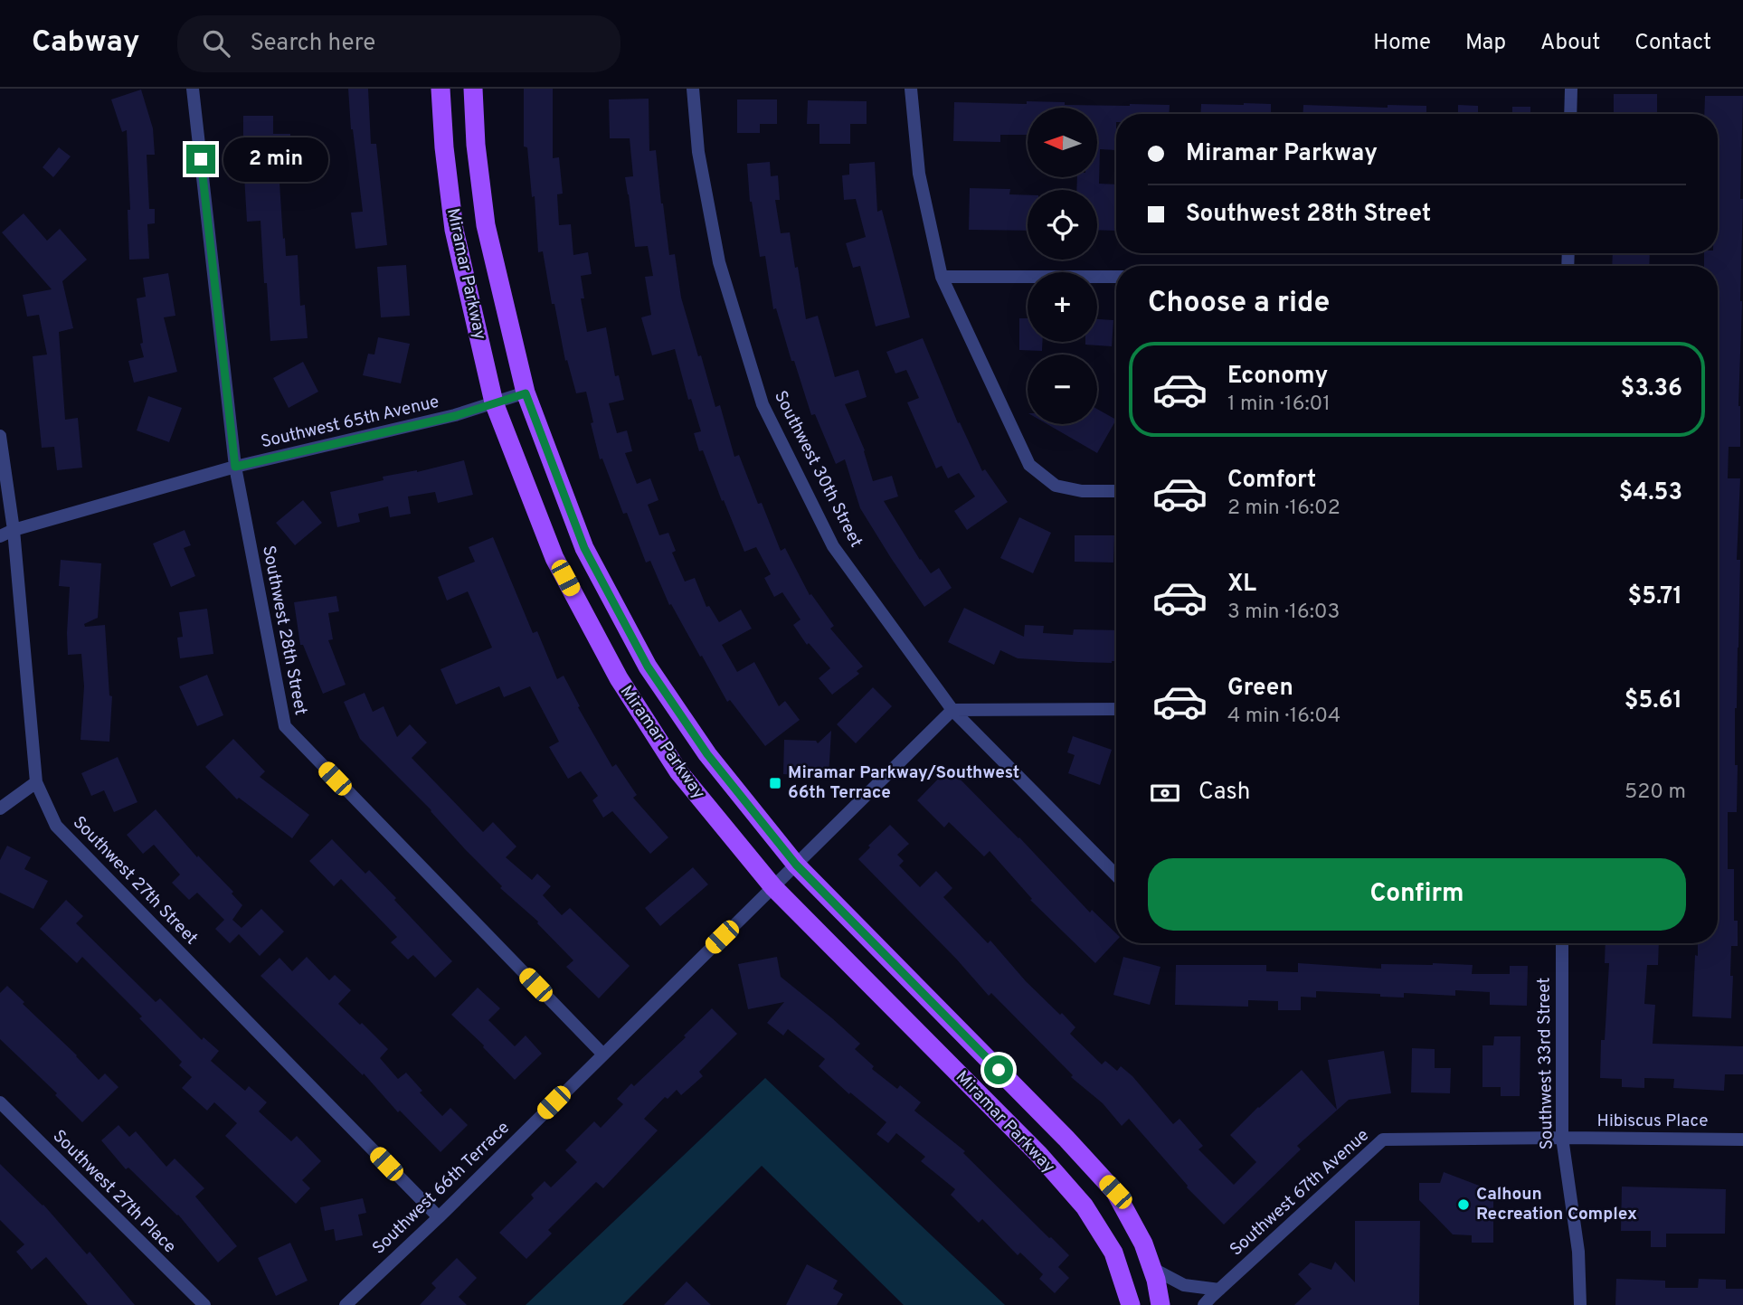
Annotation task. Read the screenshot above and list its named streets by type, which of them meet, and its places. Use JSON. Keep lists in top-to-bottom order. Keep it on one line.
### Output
{"streets":{"main road":["Miramar Parkway"],"street":["Southwest 65th Avenue","Southwest 30th Street","Southwest 28th Street","Southwest 27th Street","Southwest 33rd Street","Hibiscus Place","Southwest 66th Terrace","Southwest 27th Place","Southwest 67th Avenue"]},"crossings":[["Miramar Parkway","Southwest 65th Avenue"],["Miramar Parkway","Southwest 66th Terrace"],["Southwest 65th Avenue","Southwest 28th Street"],["Southwest 65th Avenue","Southwest 27th Street"],["Southwest 30th Street","Southwest 66th Terrace"],["Southwest 28th Street","Southwest 66th Terrace"],["Southwest 27th Street","Southwest 66th Terrace"],["Southwest 33rd Street","Hibiscus Place"],["Southwest 33rd Street","Southwest 67th Avenue"],["Hibiscus Place","Southwest 67th Avenue"]],"places":{"transit":["Miramar Parkway/Southwest 66th Terrace"],"other":["Calhoun Recreation Complex"]},"north":"left","page":{"header":"Cabway","search":"Search here","nav":["Home","Map","About","Contact"],"map_buttons":["+","−"],"banner":["Miramar Parkway","Southwest 28th Street"],"bubble":"2 min","heading":"Choose a ride","list":[{"name":"Economy","note":"1 min · 16:01","value":"$3.36"},{"name":"Comfort","note":"2 min · 16:02","value":"$4.53"},{"name":"XL","note":"3 min · 16:03","value":"$5.71"},{"name":"Green","note":"4 min · 16:04","value":"$5.61"}],"pay":["Cash","520 m"],"buttons":"Confirm"}}
